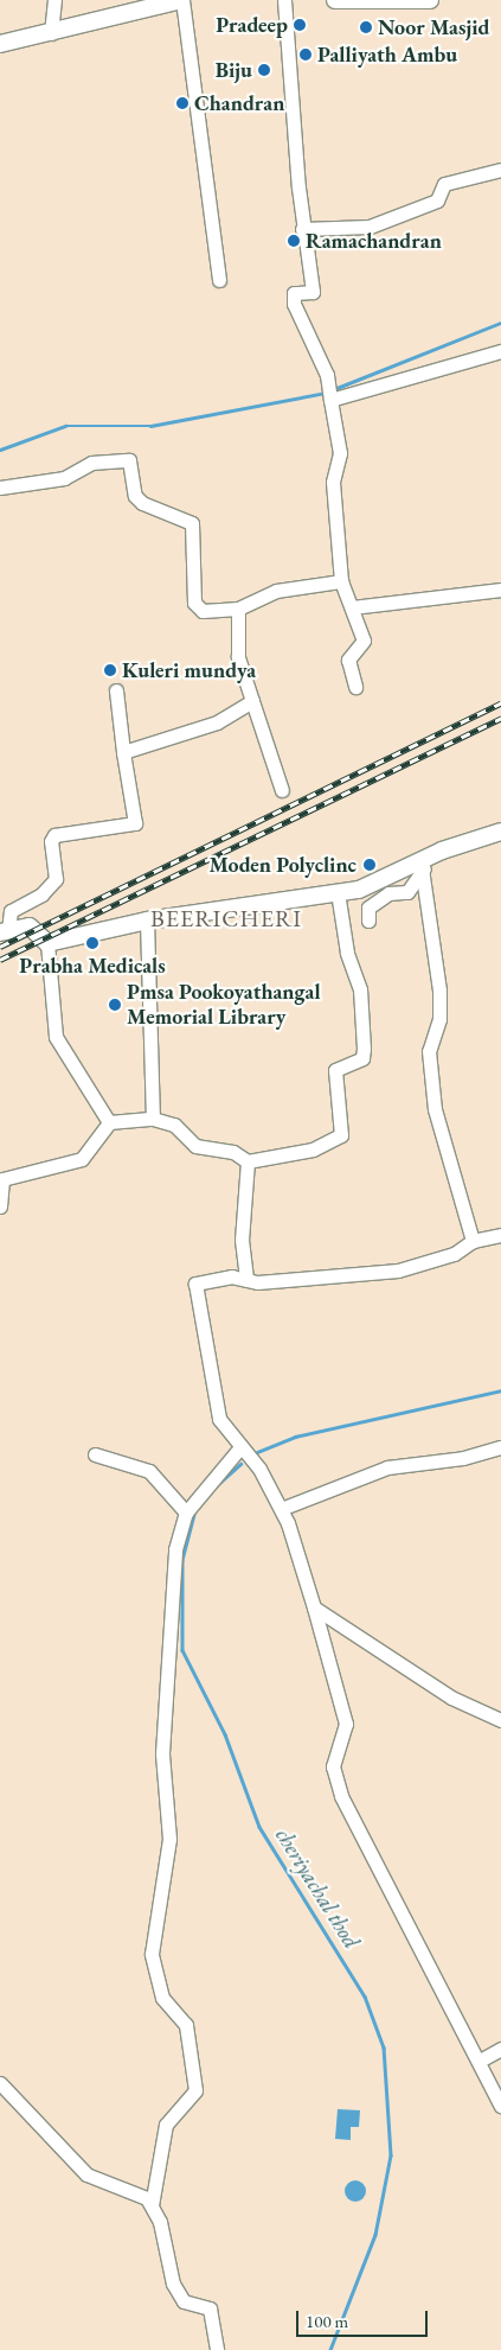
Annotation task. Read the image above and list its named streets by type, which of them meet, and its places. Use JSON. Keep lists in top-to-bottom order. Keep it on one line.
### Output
{"districts":["BEERICHERI"],"water":["cheriyachal thod"],"places":["Pradeep","Noor Masjid","Palliyath Ambu","Biju","Chandran","Ramachandran","Kuleri mundya","Moden Polyclinc","Prabha Medicals","Pmsa Pookoyathangal Memorial Library"],"scale_bar":"100 m"}
